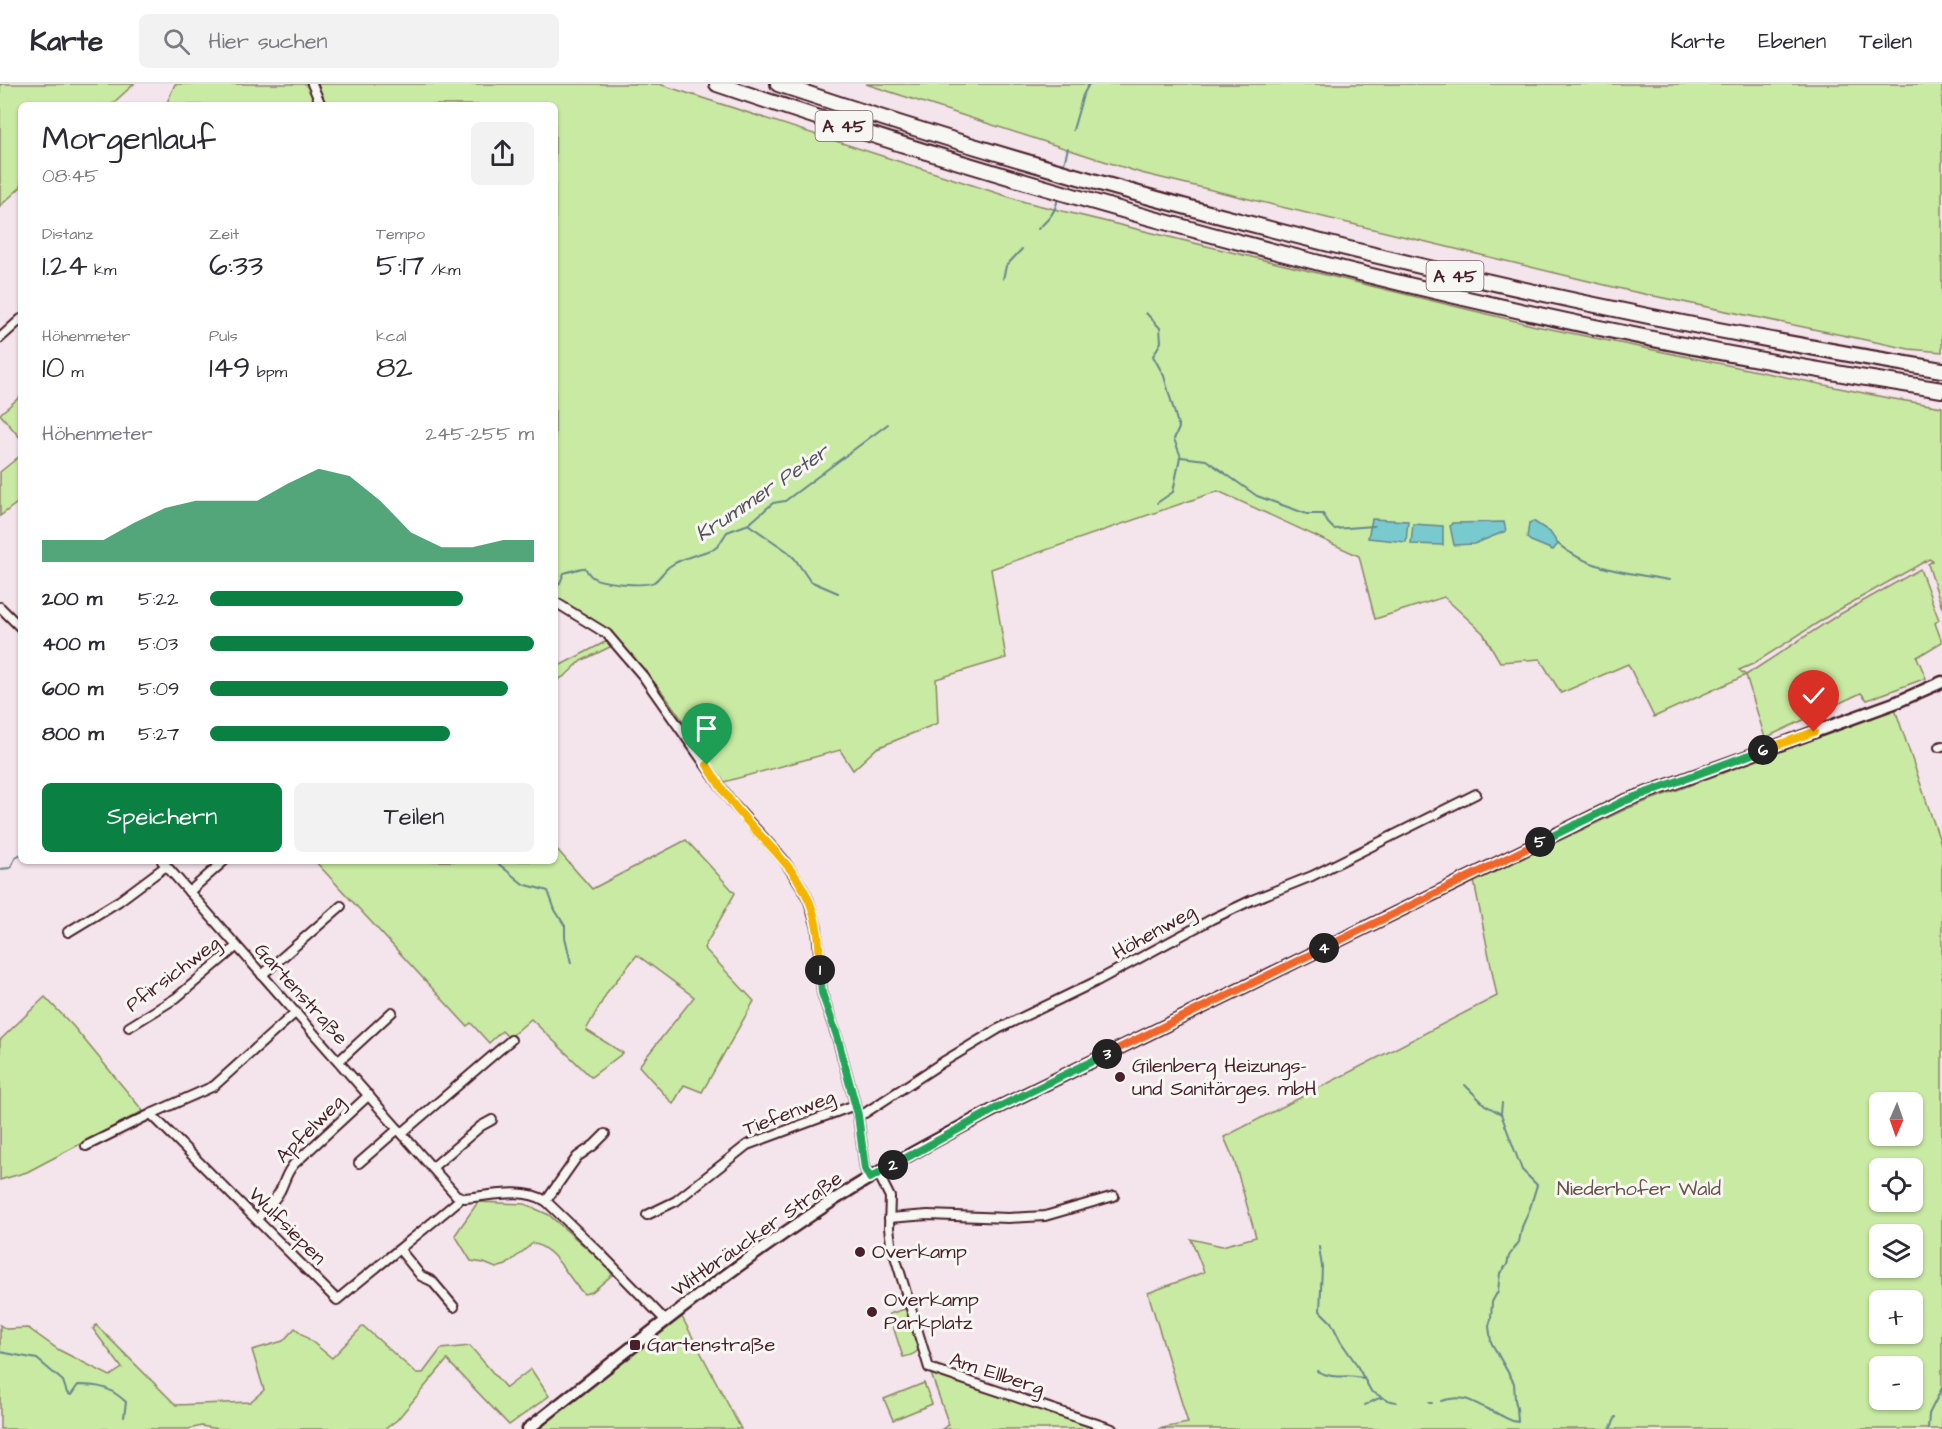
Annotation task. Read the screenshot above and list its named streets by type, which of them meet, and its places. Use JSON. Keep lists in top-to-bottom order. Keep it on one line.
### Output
{"streets":{"highway":["A 45"],"main road":["Wittbräucker Straße"],"street":["Höhenweg","Pfirsichweg","Gartenstraße","Tiefenweg","Apfelweg","Wulfsiepen","Am Ellberg"]},"crossings":[["Höhenweg","Am Ellberg"],["Pfirsichweg","Gartenstraße"],["Gartenstraße","Apfelweg"],["Gartenstraße","Wulfsiepen"],["Tiefenweg","Am Ellberg"],["Apfelweg","Wulfsiepen"],["Wittbräucker Straße","Am Ellberg"]],"water":["Krummer Peter"],"parks":["Niederhofer Wald"],"places":{"other":["Gilenberg Heizungs- und Sanitärges. mbH","Overkamp","Overkamp Parkplatz"],"transit":["Gartenstraße"]},"north":"bottom","page":{"header":"Karte","search":"Hier suchen","nav":["Karte","Ebenen","Teilen"],"heading":["Morgenlauf","08:45"],"stats":[["Distanz","1.24 km"],["Zeit","6:33"],["Tempo","5:17 /km"],["Höhenmeter","10 m"],["Puls","149 bpm"],["kcal","82"]],"chart":["Höhenmeter","245–255 m"],"list":[{"name":"200 m","note":"5:22"},{"name":"400 m","note":"5:03"},{"name":"600 m","note":"5:09"},{"name":"800 m","note":"5:27"}],"pins":["6","5","4","1","3","2"],"buttons":["Speichern","Teilen"],"map_buttons":["+","−"]}}
